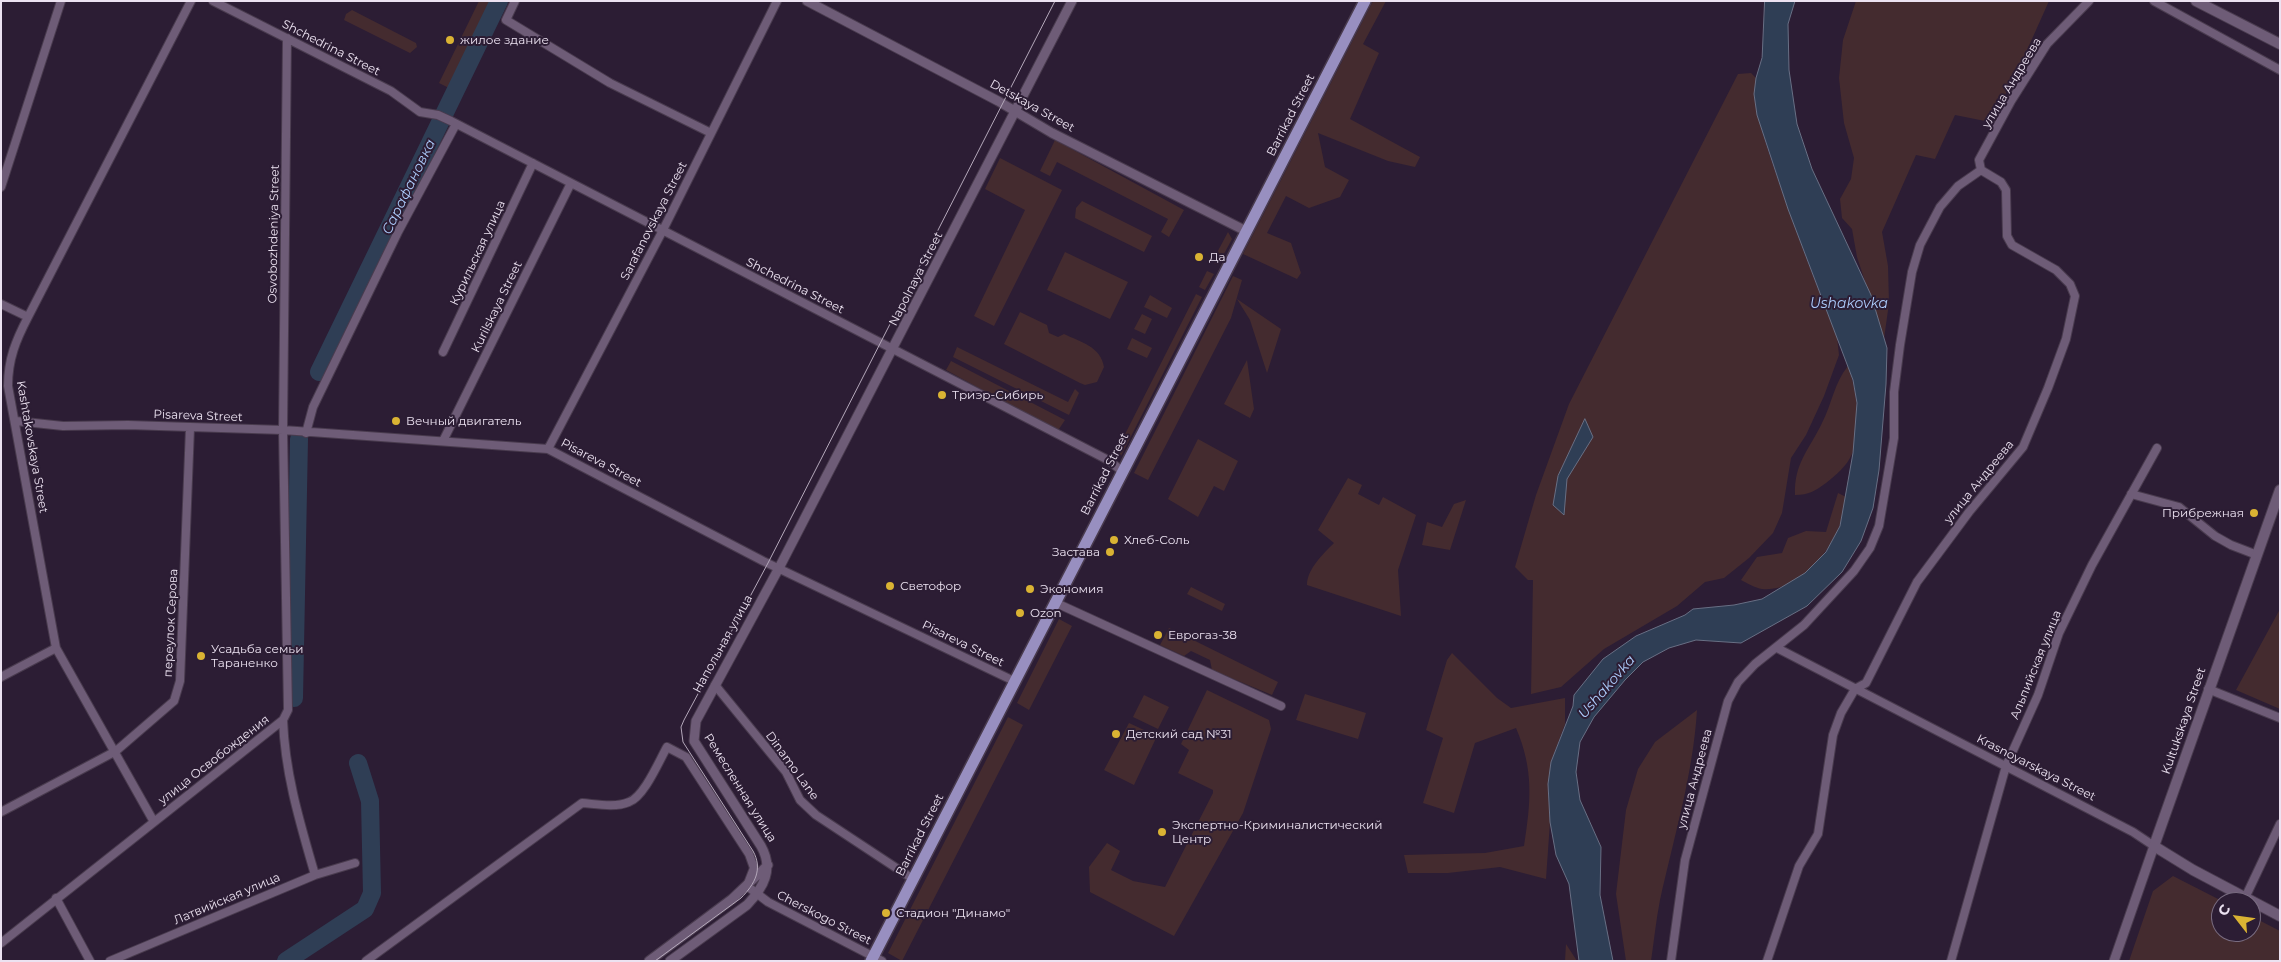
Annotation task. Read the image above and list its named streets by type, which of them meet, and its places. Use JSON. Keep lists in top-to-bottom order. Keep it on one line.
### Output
{"streets":{"main road":["Barrikad Street","Kultukskaya Street","Krasnoyarskaya Street"],"street":["Shchedrina Street","улица Андреева","Detskaya Street","Sarafanovskaya Street","Osvobozhdeniya Street","Курильская улица","Napolnaya Street","Kurilskaya Street","Pisareva Street","Kashtakovskaya Street","переулок Серова","Напольная улица","Альпийская улица","улица Освобождения","Dinamo Lane","Ремесленная улица","Латвийская улица","Cherskogo Street"]},"crossings":[["Shchedrina Street","Barrikad Street"],["Shchedrina Street","Sarafanovskaya Street"],["Shchedrina Street","Osvobozhdeniya Street"],["Shchedrina Street","Курильская улица"],["Shchedrina Street","Napolnaya Street"],["Shchedrina Street","Kurilskaya Street"],["улица Андреева","Krasnoyarskaya Street"],["Detskaya Street","Barrikad Street"],["Detskaya Street","Napolnaya Street"],["Barrikad Street","Pisareva Street"],["Barrikad Street","Dinamo Lane"],["Barrikad Street","Cherskogo Street"],["Sarafanovskaya Street","Pisareva Street"],["Osvobozhdeniya Street","Pisareva Street"],["Osvobozhdeniya Street","улица Освобождения"],["Napolnaya Street","Pisareva Street"],["Napolnaya Street","Напольная улица"],["Kurilskaya Street","Pisareva Street"],["Pisareva Street","Kashtakovskaya Street"],["Pisareva Street","переулок Серова"],["Pisareva Street","Напольная улица"],["Pisareva Street","улица Освобождения"],["Kashtakovskaya Street","переулок Серова"],["Kashtakovskaya Street","улица Освобождения"],["Напольная улица","Dinamo Lane"],["Напольная улица","Ремесленная улица"],["Альпийская улица","Krasnoyarskaya Street"],["Kultukskaya Street","Krasnoyarskaya Street"]],"water":["Сарафановка","Ushakovka"],"places":["жилое здание","Да","Триэр-Сибирь","Вечный двигатель","Прибрежная","Хлеб-Соль","Застава","Светофор","Экономия","Ozon","Еврогаз-38","Усадьба семьи Тараненко","Детский сад №31","Экспертно-Криминалистический Центр","Стадион \"Динамо\""],"north":"top left"}
